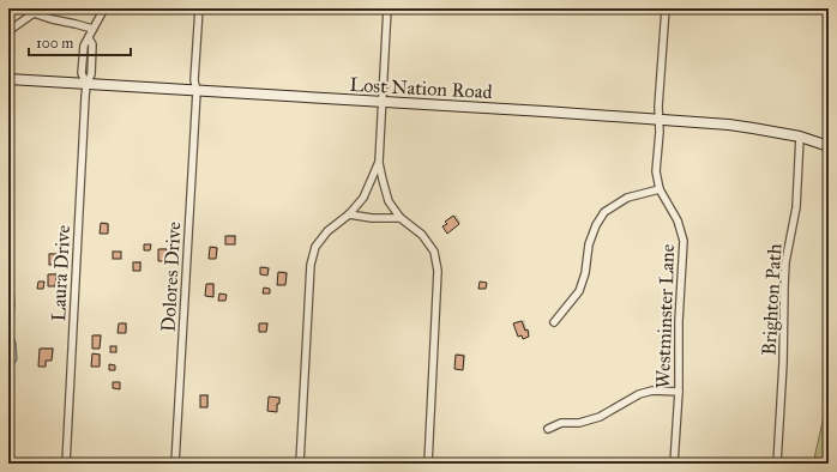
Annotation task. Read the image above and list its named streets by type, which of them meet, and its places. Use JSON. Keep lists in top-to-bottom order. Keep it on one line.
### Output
{"streets":{"street":["Lost Nation Road","Laura Drive","Dolores Drive","Brighton Path","Westminster Lane"]},"crossings":[["Lost Nation Road","Laura Drive"],["Lost Nation Road","Dolores Drive"],["Lost Nation Road","Brighton Path"],["Lost Nation Road","Westminster Lane"]],"scale_bar":"100 m"}
